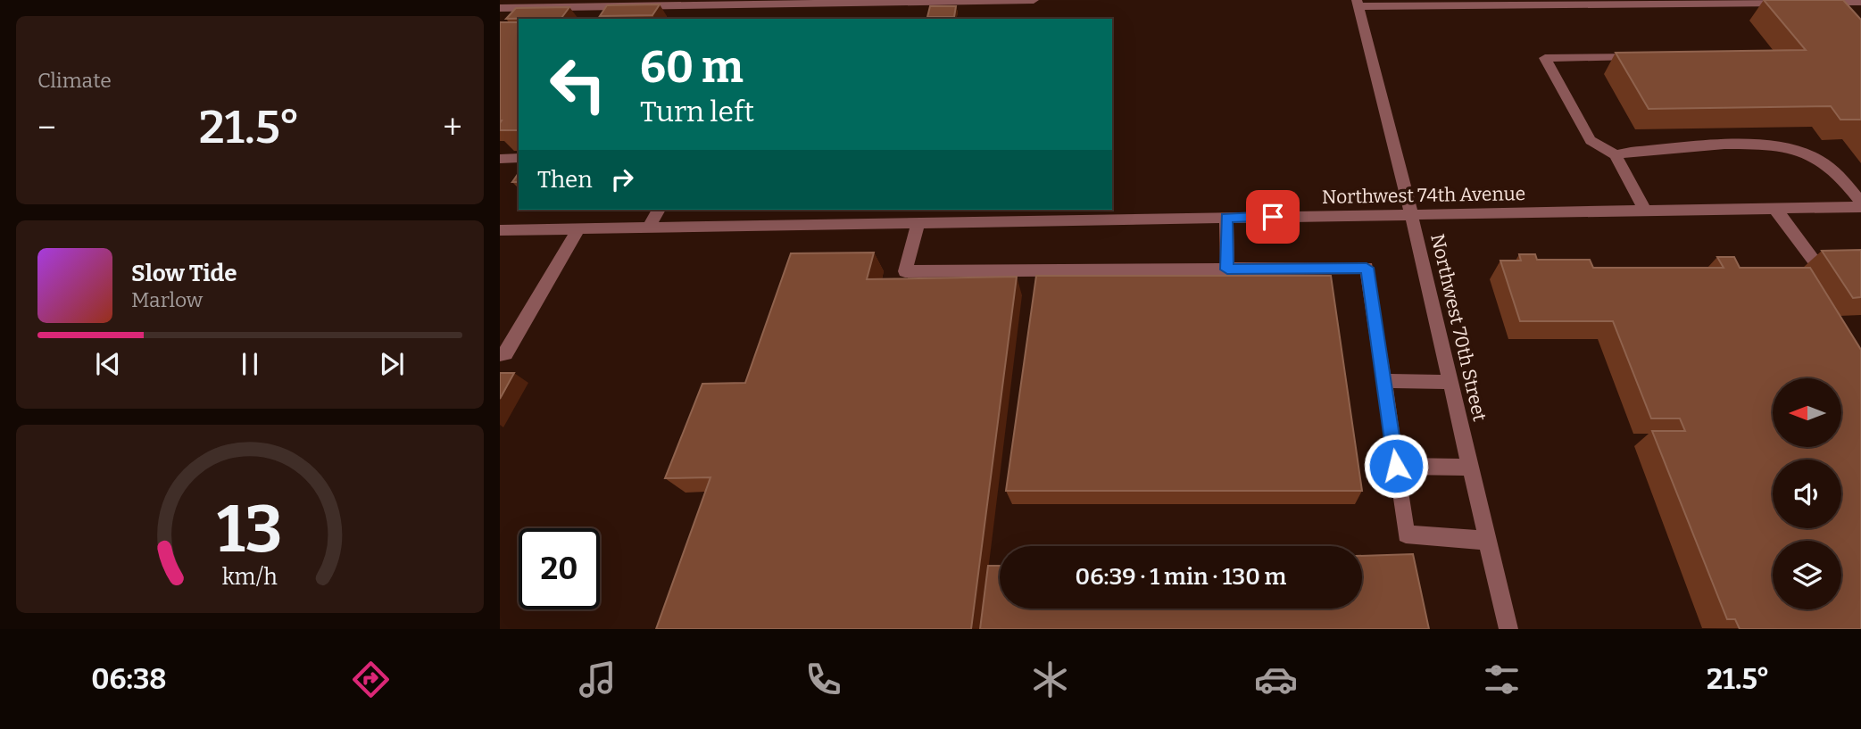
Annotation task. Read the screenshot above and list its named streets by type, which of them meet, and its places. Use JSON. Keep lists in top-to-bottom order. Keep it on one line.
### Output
{"streets":{"street":["Northwest 74th Avenue","Northwest 70th Street"]},"crossings":[["Northwest 74th Avenue","Northwest 70th Street"]],"north":"left","page":{"tile":"Climate","turn":["60 m","Turn left"],"heat":["−","21.5°","+"],"then":"Then","song":["Slow Tide","Marlow"],"limit":"20","trip":"06:39 · 1 min · 130 m","tabs":["06:38","21.5°"],"gauge":["13","km/h"]}}
